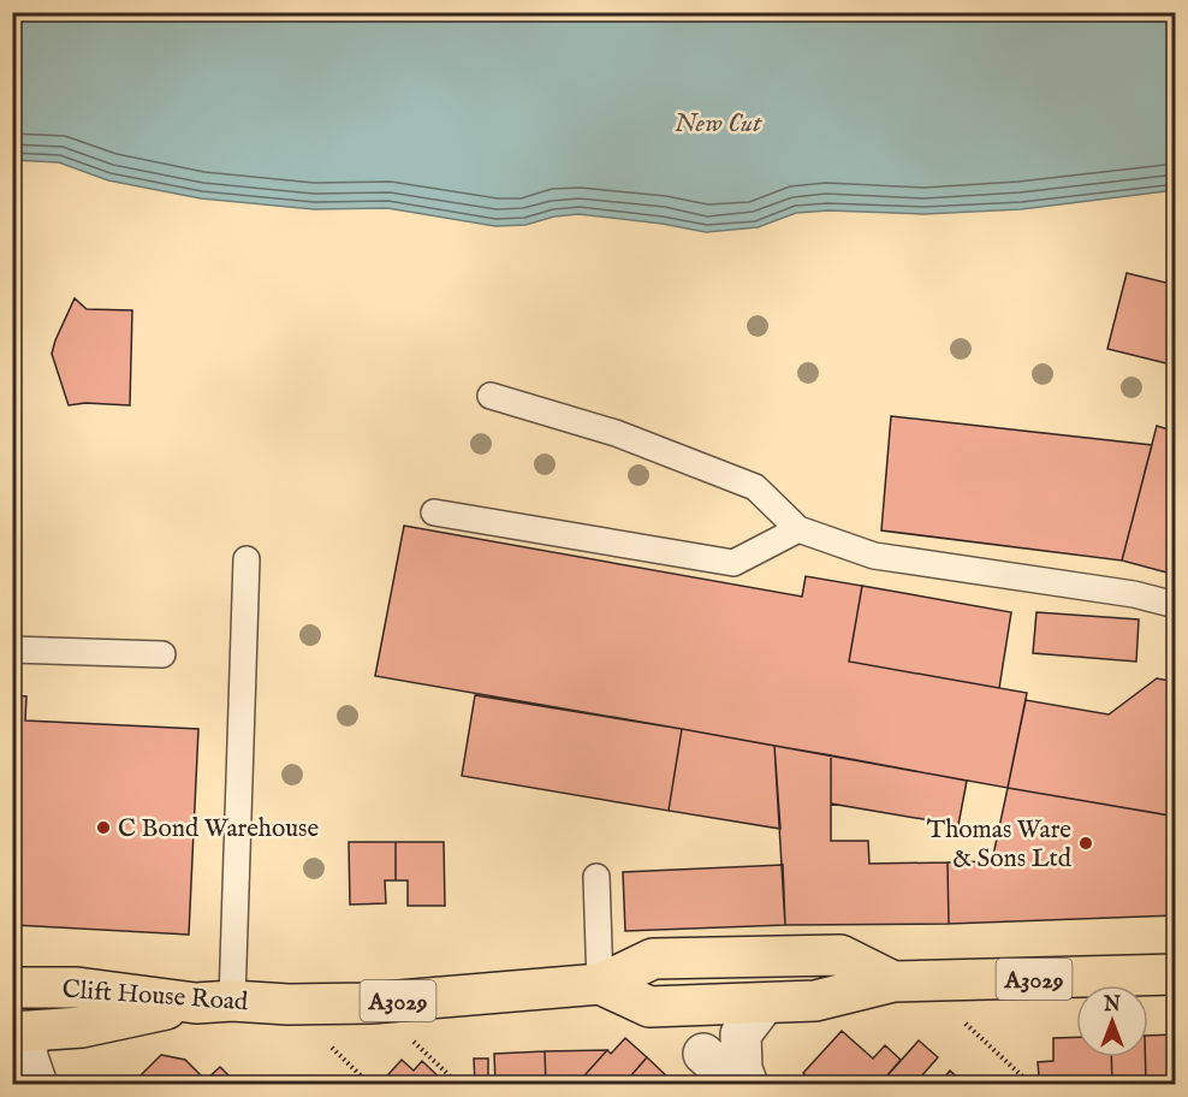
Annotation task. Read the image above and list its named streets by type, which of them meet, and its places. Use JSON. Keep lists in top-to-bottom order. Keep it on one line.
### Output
{"streets":{"highway":["A3029","Clift House Road"]},"crossings":[["A3029","Clift House Road"]],"water":["New Cut"],"places":["C Bond Warehouse","Thomas Ware & Sons Ltd"],"north":"top"}
